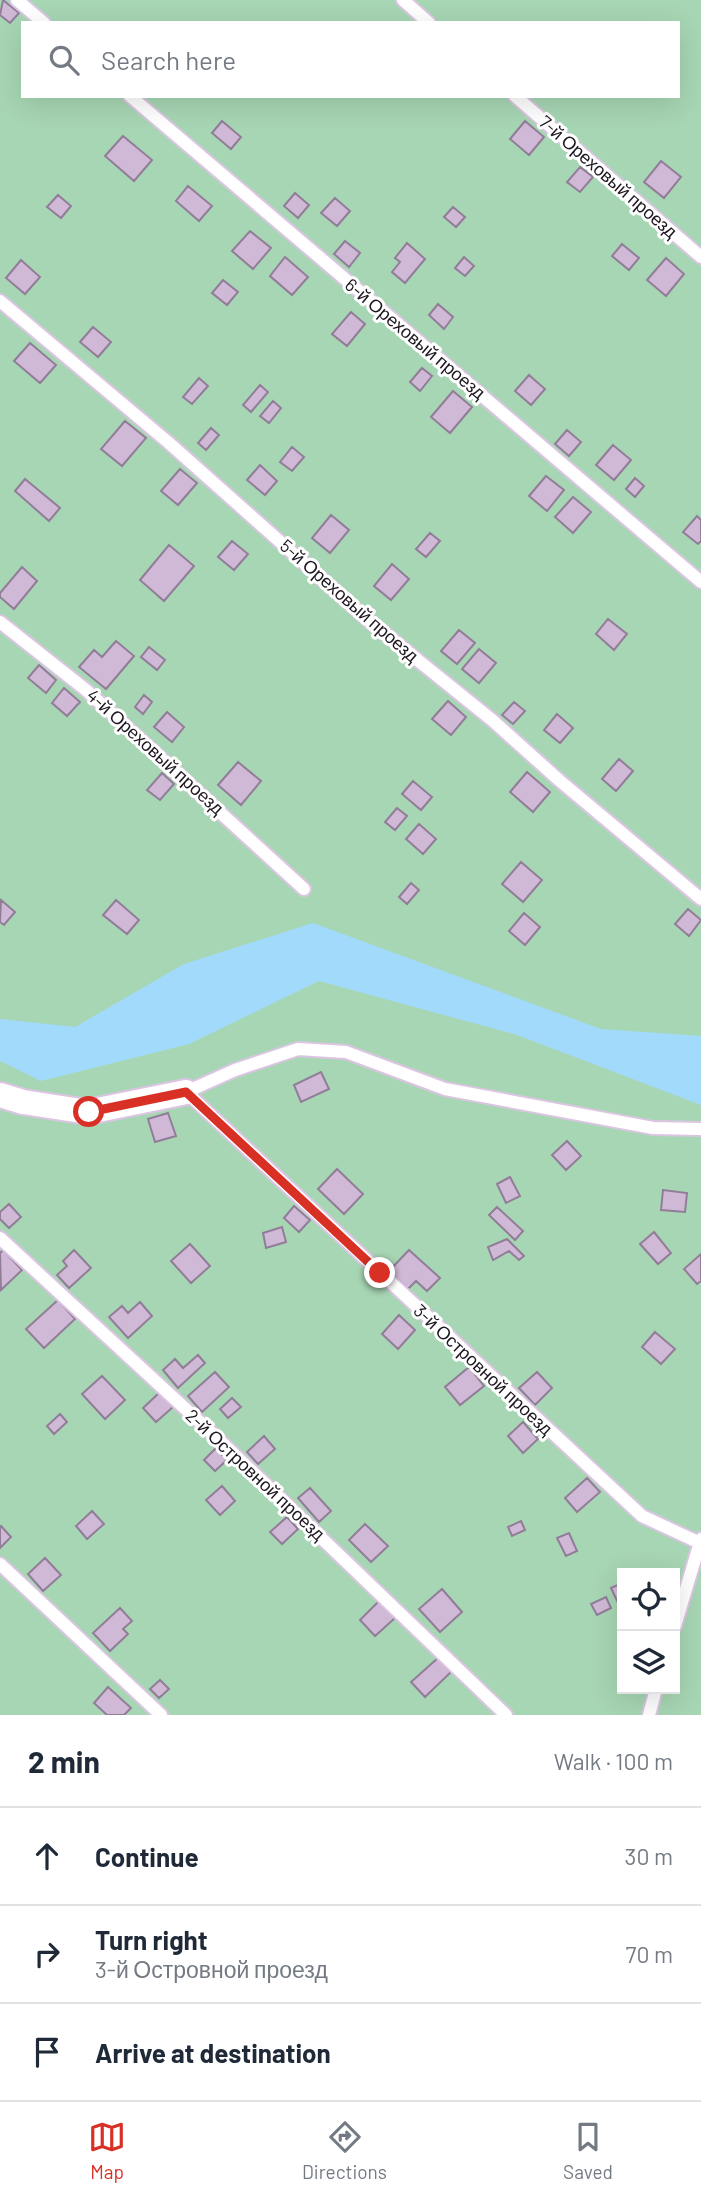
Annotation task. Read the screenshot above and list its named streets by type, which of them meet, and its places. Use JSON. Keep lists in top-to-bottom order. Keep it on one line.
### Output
{"streets":{"lane":["7-й Ореховый проезд","6-й Ореховый проезд","5-й Ореховый проезд","4-й Ореховый проезд","3-й Островной проезд","2-й Островной проезд"]},"page":{"search":"Search here","heading":["2 min","Walk · 100 m"],"list":[["Continue","30 m"],["Turn right","3-й Островной проезд","70 m"],"Arrive at destination"],"nav":["Map","Directions","Saved"]}}
